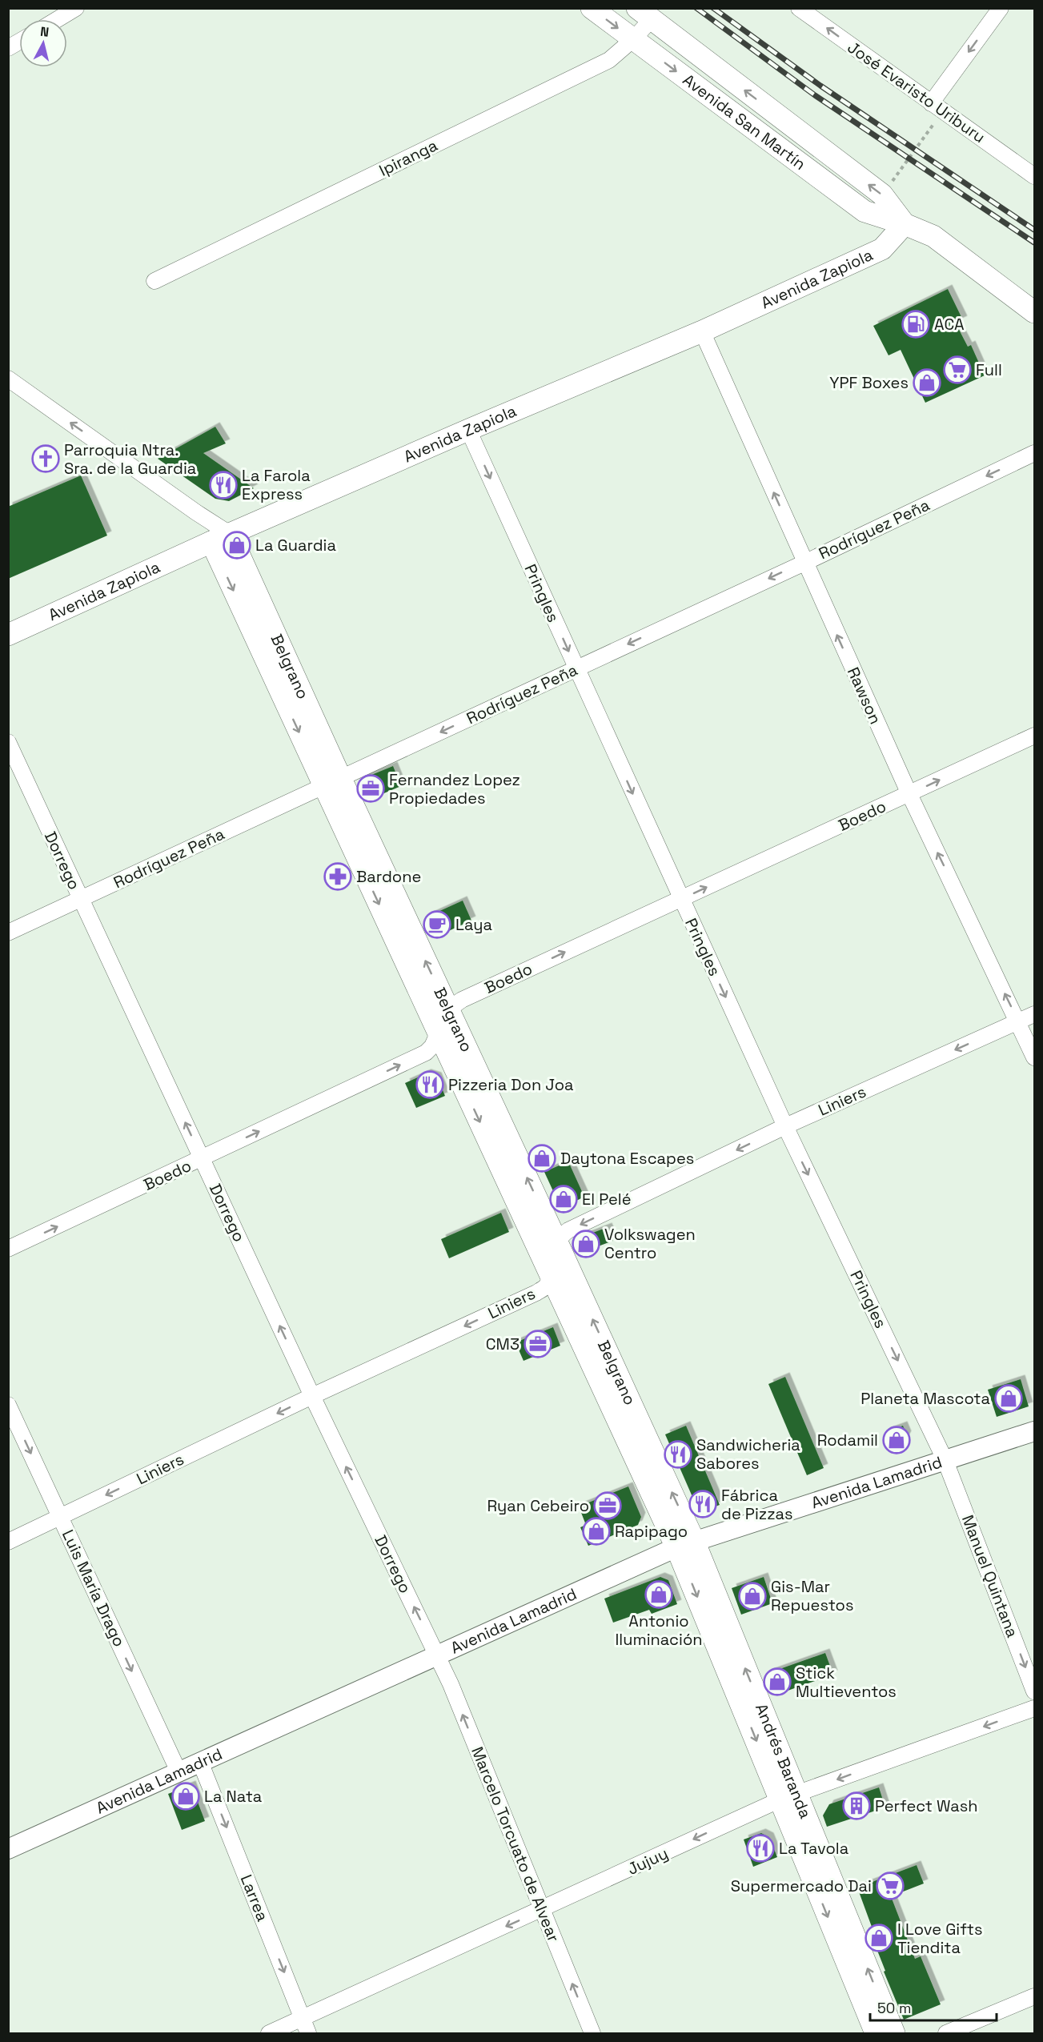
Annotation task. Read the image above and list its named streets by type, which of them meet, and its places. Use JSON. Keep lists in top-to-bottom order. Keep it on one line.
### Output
{"streets":{"main road":["Avenida San Martín","Avenida Zapiola","Belgrano","Andrés Baranda"],"street":["José Evaristo Uriburu","Ipiranga","Rodríguez Peña","Pringles","Rawson","Boedo","Dorrego","Liniers","Avenida Lamadrid","Manuel Quintana","Luis María Drago","Marcelo Torcuato de Alvear","Jujuy","Larrea"]},"crossings":[["Avenida San Martín","Ipiranga"],["Avenida San Martín","Avenida Zapiola"],["Avenida Zapiola","Pringles"],["Avenida Zapiola","Belgrano"],["Avenida Zapiola","Rawson"],["Rodríguez Peña","Pringles"],["Rodríguez Peña","Belgrano"],["Rodríguez Peña","Rawson"],["Rodríguez Peña","Dorrego"],["Pringles","Boedo"],["Pringles","Liniers"],["Pringles","Avenida Lamadrid"],["Pringles","Manuel Quintana"],["Belgrano","Boedo"],["Belgrano","Liniers"],["Belgrano","Avenida Lamadrid"],["Belgrano","Andrés Baranda"],["Rawson","Boedo"],["Rawson","Liniers"],["Boedo","Dorrego"],["Dorrego","Liniers"],["Dorrego","Avenida Lamadrid"],["Dorrego","Marcelo Torcuato de Alvear"],["Liniers","Luis María Drago"],["Avenida Lamadrid","Manuel Quintana"],["Avenida Lamadrid","Luis María Drago"],["Avenida Lamadrid","Andrés Baranda"],["Avenida Lamadrid","Marcelo Torcuato de Alvear"],["Avenida Lamadrid","Larrea"],["Andrés Baranda","Jujuy"],["Marcelo Torcuato de Alvear","Jujuy"],["Jujuy","Larrea"]],"one_way":["José Evaristo Uriburu","Rodríguez Peña","Pringles","Rawson","Boedo","Dorrego","Liniers","Manuel Quintana","Luis María Drago","Marcelo Torcuato de Alvear","Jujuy","Larrea"],"places":{"fuel station":["ACA"],"supermarket":["Full","Supermercado Dai"],"shop":["YPF Boxes","La Guardia","Daytona Escapes","El Pelé","Volkswagen Centro","Planeta Mascota","Rodamil","Rapipago","Antonio Iluminación","Gis-Mar Repuestos","Stick Multieventos","La Nata","I Love Gifts Tiendita"],"church":["Parroquia Ntra. Sra. de la Guardia"],"restaurant":["La Farola Express","Pizzeria Don Joa","Sandwicheria Sabores","Fábrica de Pizzas","La Tavola"],"office":["Fernandez Lopez Propiedades","CM3","Ryan Cebeiro"],"pharmacy":["Bardone"],"cafe":["Laya"],"building":["Perfect Wash"]},"scale_bar":"50 m","north":"top"}
